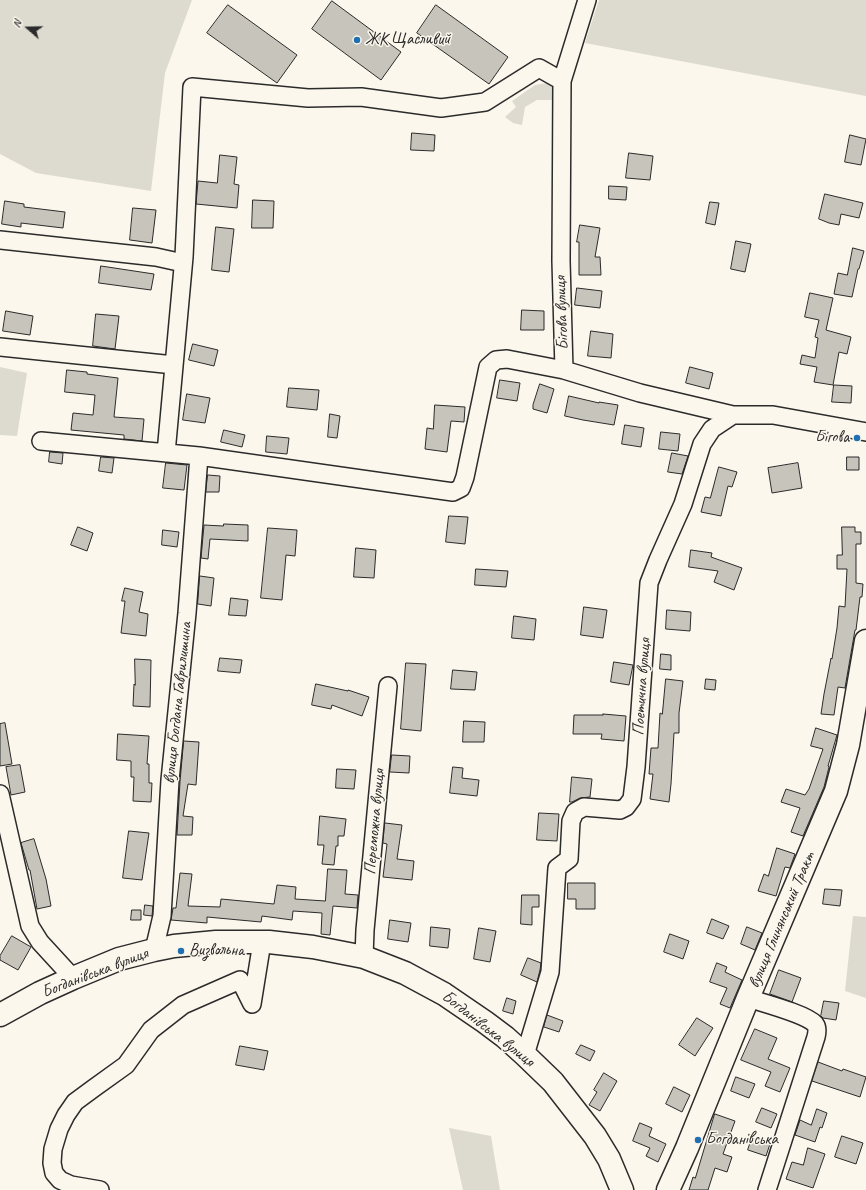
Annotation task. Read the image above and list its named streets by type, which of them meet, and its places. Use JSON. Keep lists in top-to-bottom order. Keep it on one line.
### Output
{"streets":{"main road":["вулиця Глинянський Тракт","Богданівська вулиця"],"street":["Бігова вулиця","Поетична вулиця","вулиця Богдана Гаврилишина","Переможна вулиця"]},"crossings":[["Бігова вулиця","Поетична вулиця"],["Поетична вулиця","Богданівська вулиця"],["вулиця Богдана Гаврилишина","Богданівська вулиця"],["Переможна вулиця","Богданівська вулиця"]],"places":["ЖК Щасливий","Бігова","Визвольна","Богданівська"],"north":"left"}
